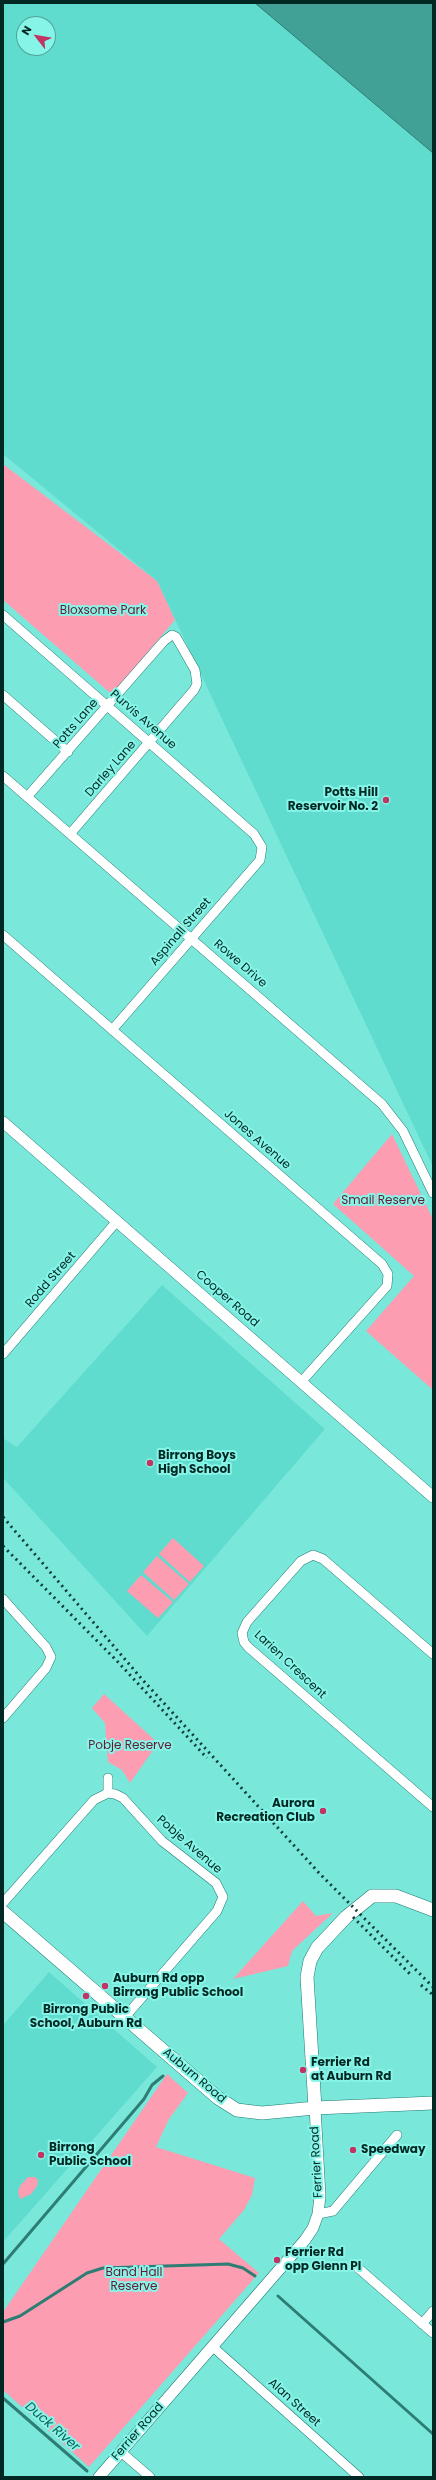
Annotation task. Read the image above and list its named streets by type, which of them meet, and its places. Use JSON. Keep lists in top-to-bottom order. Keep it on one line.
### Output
{"streets":{"main road":["Auburn Road","Ferrier Road"],"street":["Purvis Avenue","Potts Lane","Darley Lane","Aspinall Street","Rowe Drive","Jones Avenue","Rodd Street","Cooper Road","Larien Crescent","Pobje Avenue","Alan Street"]},"crossings":[["Purvis Avenue","Potts Lane"],["Purvis Avenue","Darley Lane"],["Purvis Avenue","Aspinall Street"],["Potts Lane","Darley Lane"],["Potts Lane","Rowe Drive"],["Darley Lane","Rowe Drive"],["Aspinall Street","Rowe Drive"],["Aspinall Street","Jones Avenue"],["Jones Avenue","Cooper Road"],["Rodd Street","Cooper Road"],["Pobje Avenue","Auburn Road"],["Auburn Road","Ferrier Road"],["Ferrier Road","Alan Street"]],"water":["Duck River"],"parks":["Bloxsome Park","Smail Reserve","Pobje Reserve","Band Hall Reserve"],"places":["Potts Hill Reservoir No. 2","Birrong Boys High School","Aurora Recreation Club","Auburn Rd opp Birrong Public School","Birrong Public School, Auburn Rd","Ferrier Rd at Auburn Rd","Speedway","Birrong Public School","Ferrier Rd opp Glenn Pl"],"north":"top left"}
